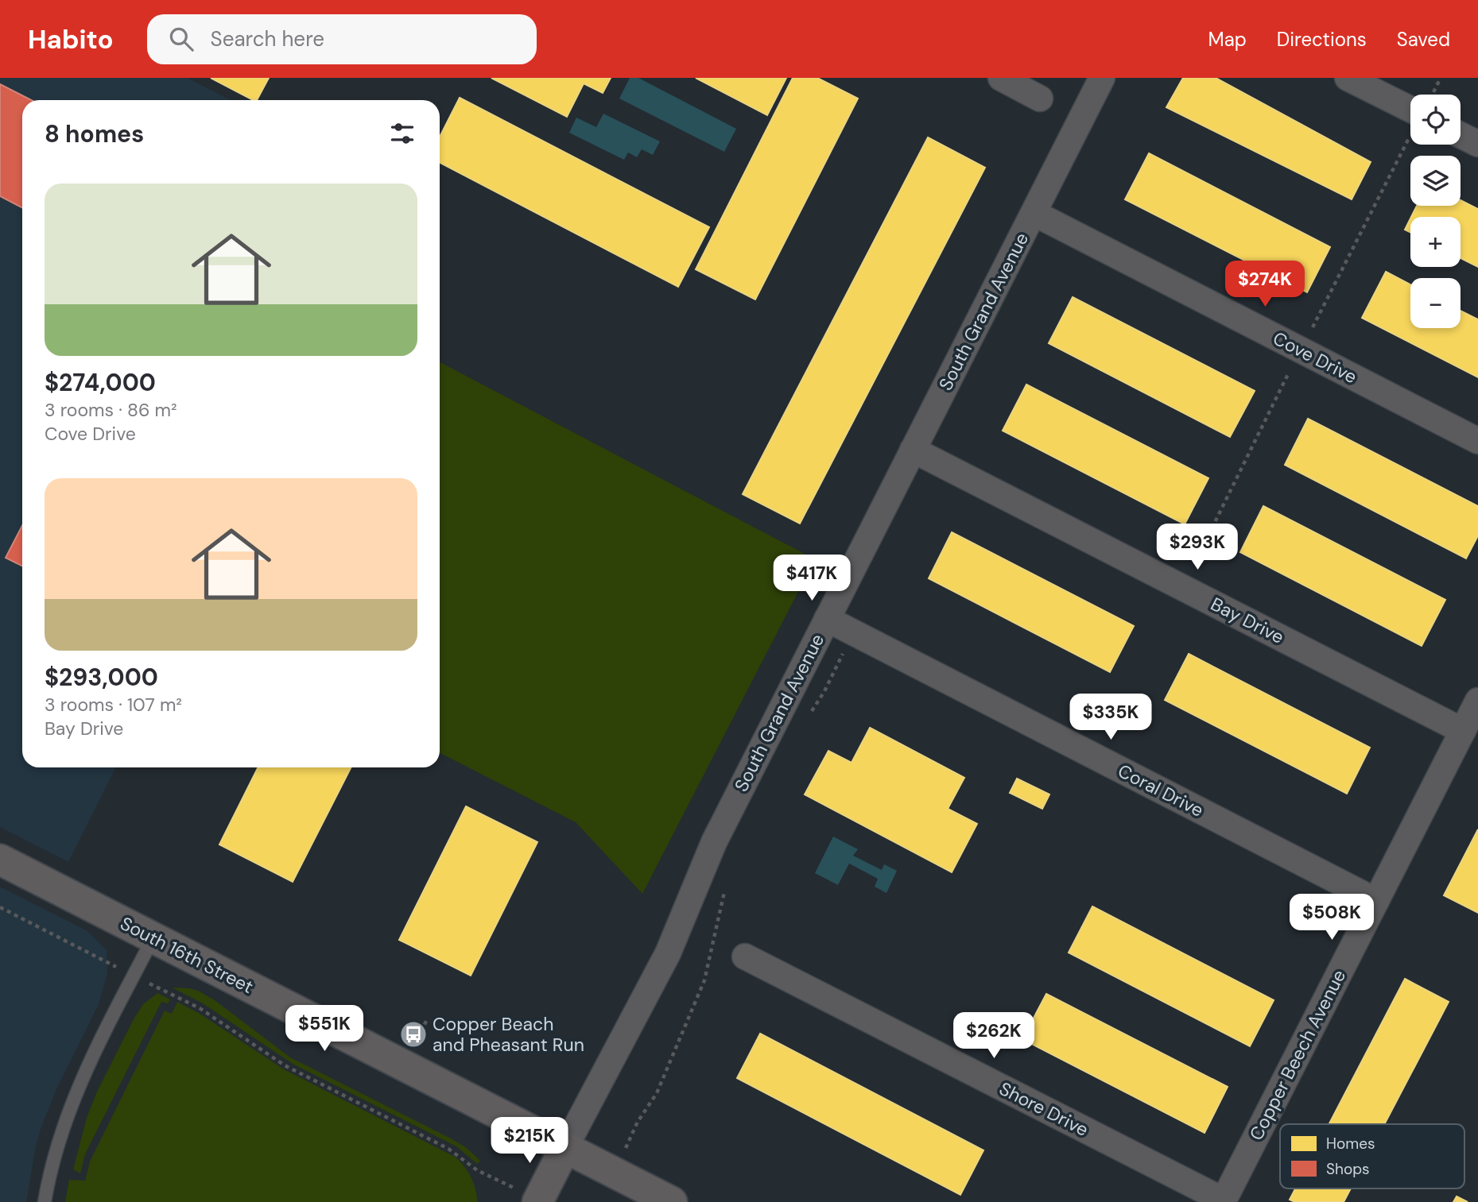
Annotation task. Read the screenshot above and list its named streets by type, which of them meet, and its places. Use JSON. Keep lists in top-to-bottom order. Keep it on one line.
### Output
{"streets":{"main road":["South Grand Avenue","South 16th Street"],"street":["Cove Drive","Bay Drive","Coral Drive","Copper Beech Avenue","Shore Drive"]},"crossings":[["South Grand Avenue","Cove Drive"],["South Grand Avenue","Bay Drive"],["South Grand Avenue","Coral Drive"],["South Grand Avenue","South 16th Street"],["Bay Drive","Copper Beech Avenue"],["Coral Drive","Copper Beech Avenue"],["Copper Beech Avenue","Shore Drive"]],"places":{"bus stop":["Copper Beach and Pheasant Run"]},"legend":["Homes","Shops"],"page":{"header":"Habito","search":"Search here","nav":["Map","Directions","Saved"],"map_buttons":["+","−"],"heading":"8 homes","list":[{"name":"$274,000","note":"3 rooms · 86 m² · Cove Drive"},{"name":"$293,000","note":"3 rooms · 107 m² · Bay Drive"}],"price":["$274K","$293K","$417K","$335K","$508K","$551K","$262K","$215K"]}}
